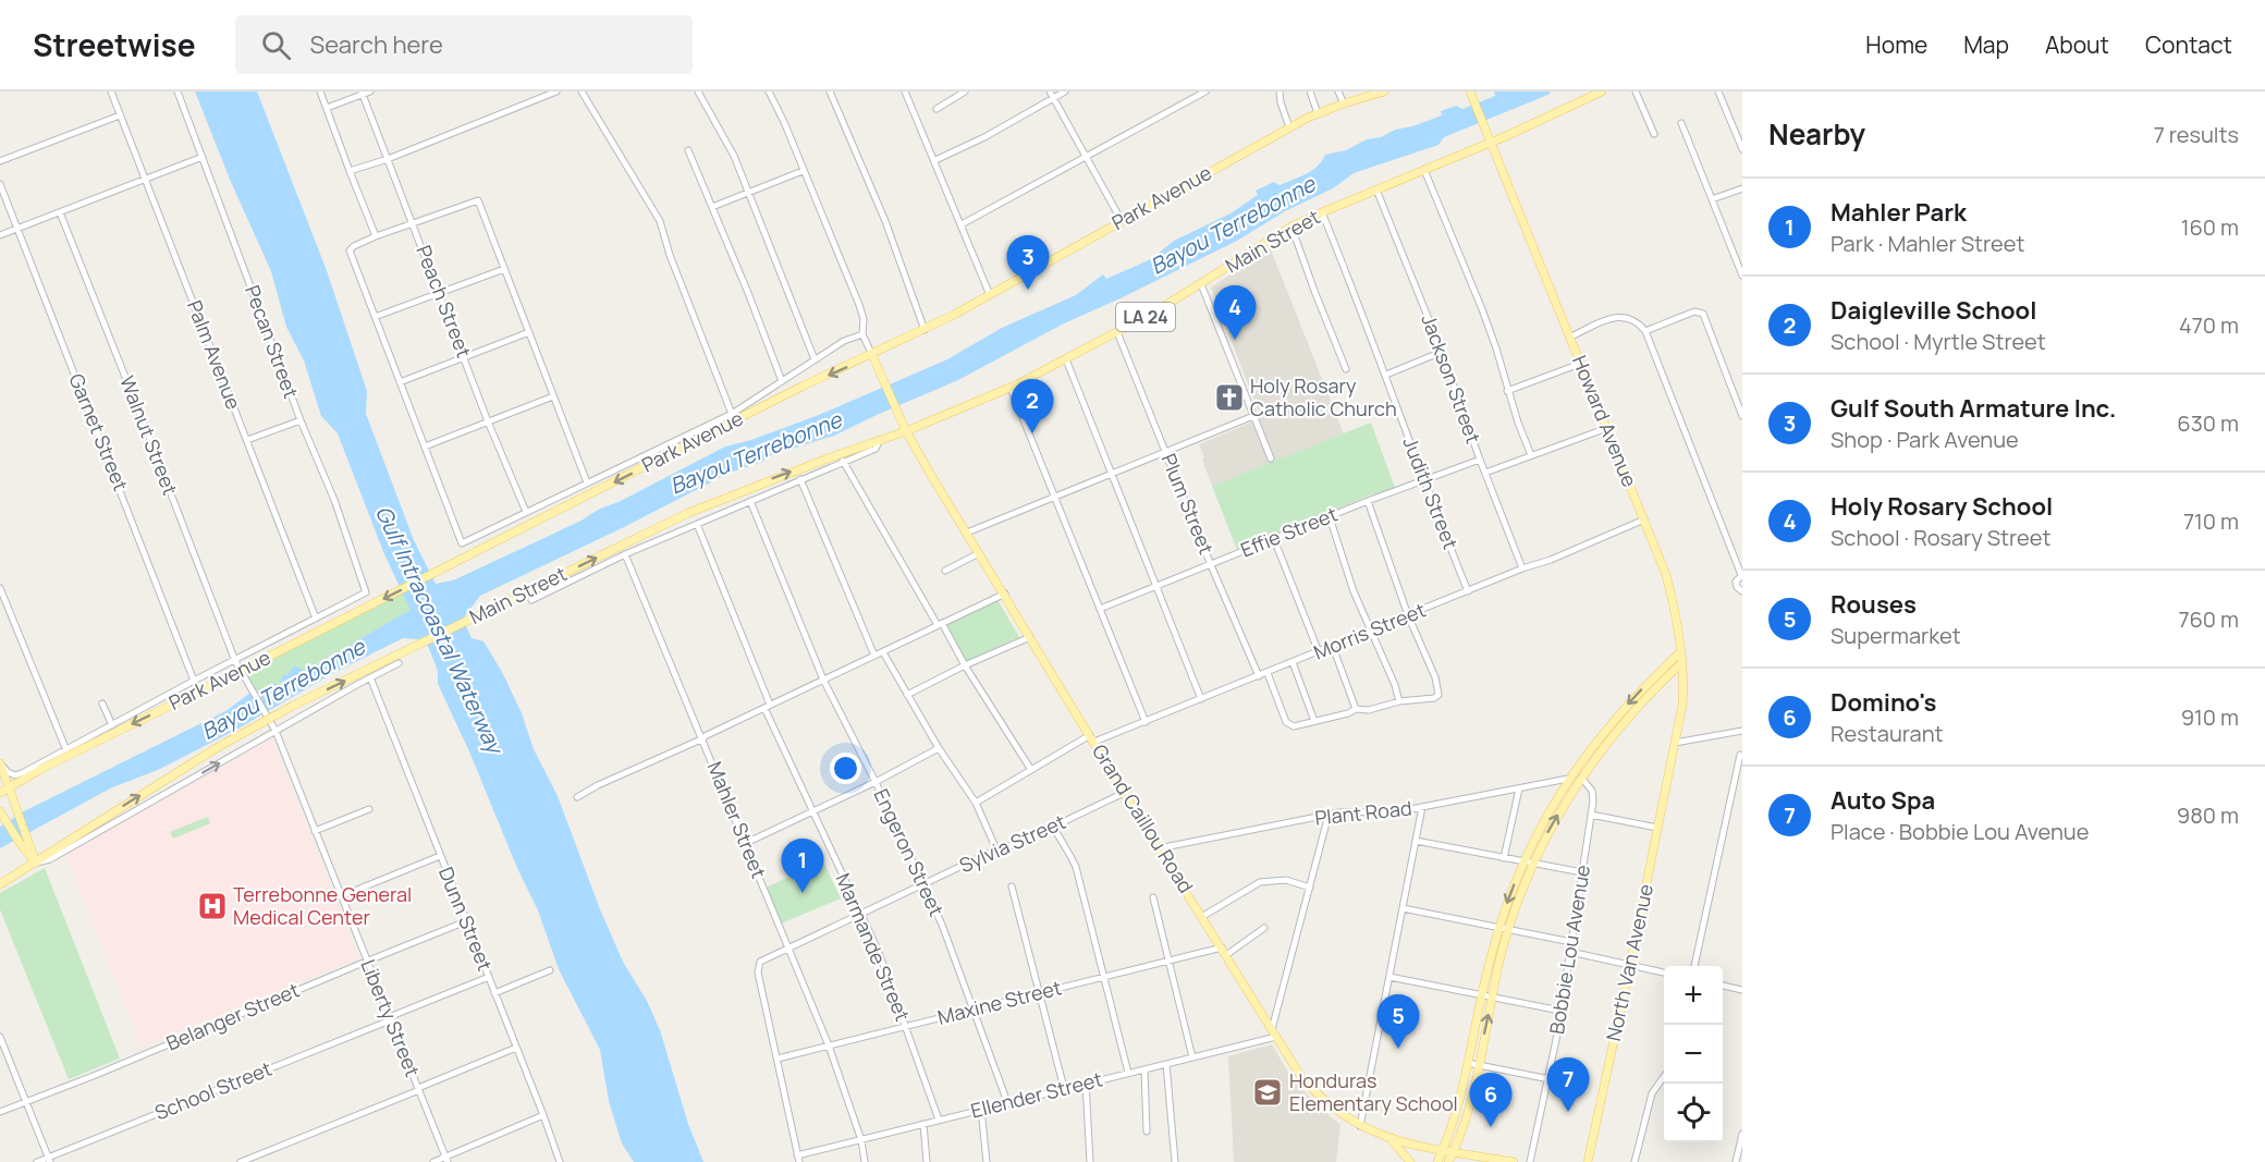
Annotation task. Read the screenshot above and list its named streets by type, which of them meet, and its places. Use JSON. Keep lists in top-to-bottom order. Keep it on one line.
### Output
{"streets":{"main road":["Park Avenue","Main Street","LA 24","Howard Avenue","Grand Caillou Road","North Van Avenue"],"street":["Peach Street","Pecan Street","Palm Avenue","Jackson Street","Garnet Street","Walnut Street","Judith Street","Plum Street","Effie Street","Morris Street","Plant Road","Mahler Street","Sylvia Street","Engeron Street","Dunn Street","Marmande Street","Bobbie Lou Avenue","Maxine Street","Belanger Street","Liberty Street","School Street","Ellender Street"]},"crossings":[["Park Avenue","Peach Street"],["Park Avenue","Grand Caillou Road"],["Main Street","Jackson Street"],["Main Street","Howard Avenue"],["Main Street","Judith Street"],["Main Street","Plum Street"],["Main Street","Grand Caillou Road"],["Main Street","Mahler Street"],["Main Street","Engeron Street"],["Main Street","Dunn Street"],["Main Street","Marmande Street"],["Main Street","Liberty Street"],["Pecan Street","Palm Avenue"],["Jackson Street","Effie Street"],["Jackson Street","Morris Street"],["Howard Avenue","Morris Street"],["Howard Avenue","North Van Avenue"],["Walnut Street","Liberty Street"],["Judith Street","Effie Street"],["Judith Street","Morris Street"],["Plum Street","Effie Street"],["Plum Street","Morris Street"],["Morris Street","Grand Caillou Road"],["Plant Road","Grand Caillou Road"],["Grand Caillou Road","Sylvia Street"],["Grand Caillou Road","Maxine Street"],["Grand Caillou Road","Ellender Street"],["Mahler Street","Sylvia Street"],["Mahler Street","Maxine Street"],["Mahler Street","Ellender Street"],["Sylvia Street","Engeron Street"],["Sylvia Street","Marmande Street"],["Sylvia Street","Maxine Street"],["Engeron Street","Maxine Street"],["Engeron Street","Ellender Street"],["Dunn Street","Belanger Street"],["Dunn Street","School Street"],["Marmande Street","Maxine Street"],["Marmande Street","Ellender Street"],["Belanger Street","Liberty Street"],["Liberty Street","School Street"]],"one_way":["Main Street"],"water":["Bayou Terrebonne","Gulf Intracoastal Waterway"],"places":{"church":["Holy Rosary Catholic Church"],"hospital":["Terrebonne General Medical Center"],"school or university":["Honduras Elementary School"]},"page":{"header":"Streetwise","search":"Search here","nav":["Home","Map","About","Contact"],"heading":["Nearby","7 results"],"list":[{"mark":"1","name":"Mahler Park","note":"Park · Mahler Street","value":"160 m"},{"mark":"2","name":"Daigleville School","note":"School · Myrtle Street","value":"470 m"},{"mark":"3","name":"Gulf South Armature Inc.","note":"Shop · Park Avenue","value":"630 m"},{"mark":"4","name":"Holy Rosary School","note":"School · Rosary Street","value":"710 m"},{"mark":"5","name":"Rouses","note":"Supermarket","value":"760 m"},{"mark":"6","name":"Domino's","note":"Restaurant","value":"910 m"},{"mark":"7","name":"Auto Spa","note":"Place · Bobbie Lou Avenue","value":"980 m"}],"pins":["3","4","2","1","5","7","6"],"map_buttons":["+","−"]}}
